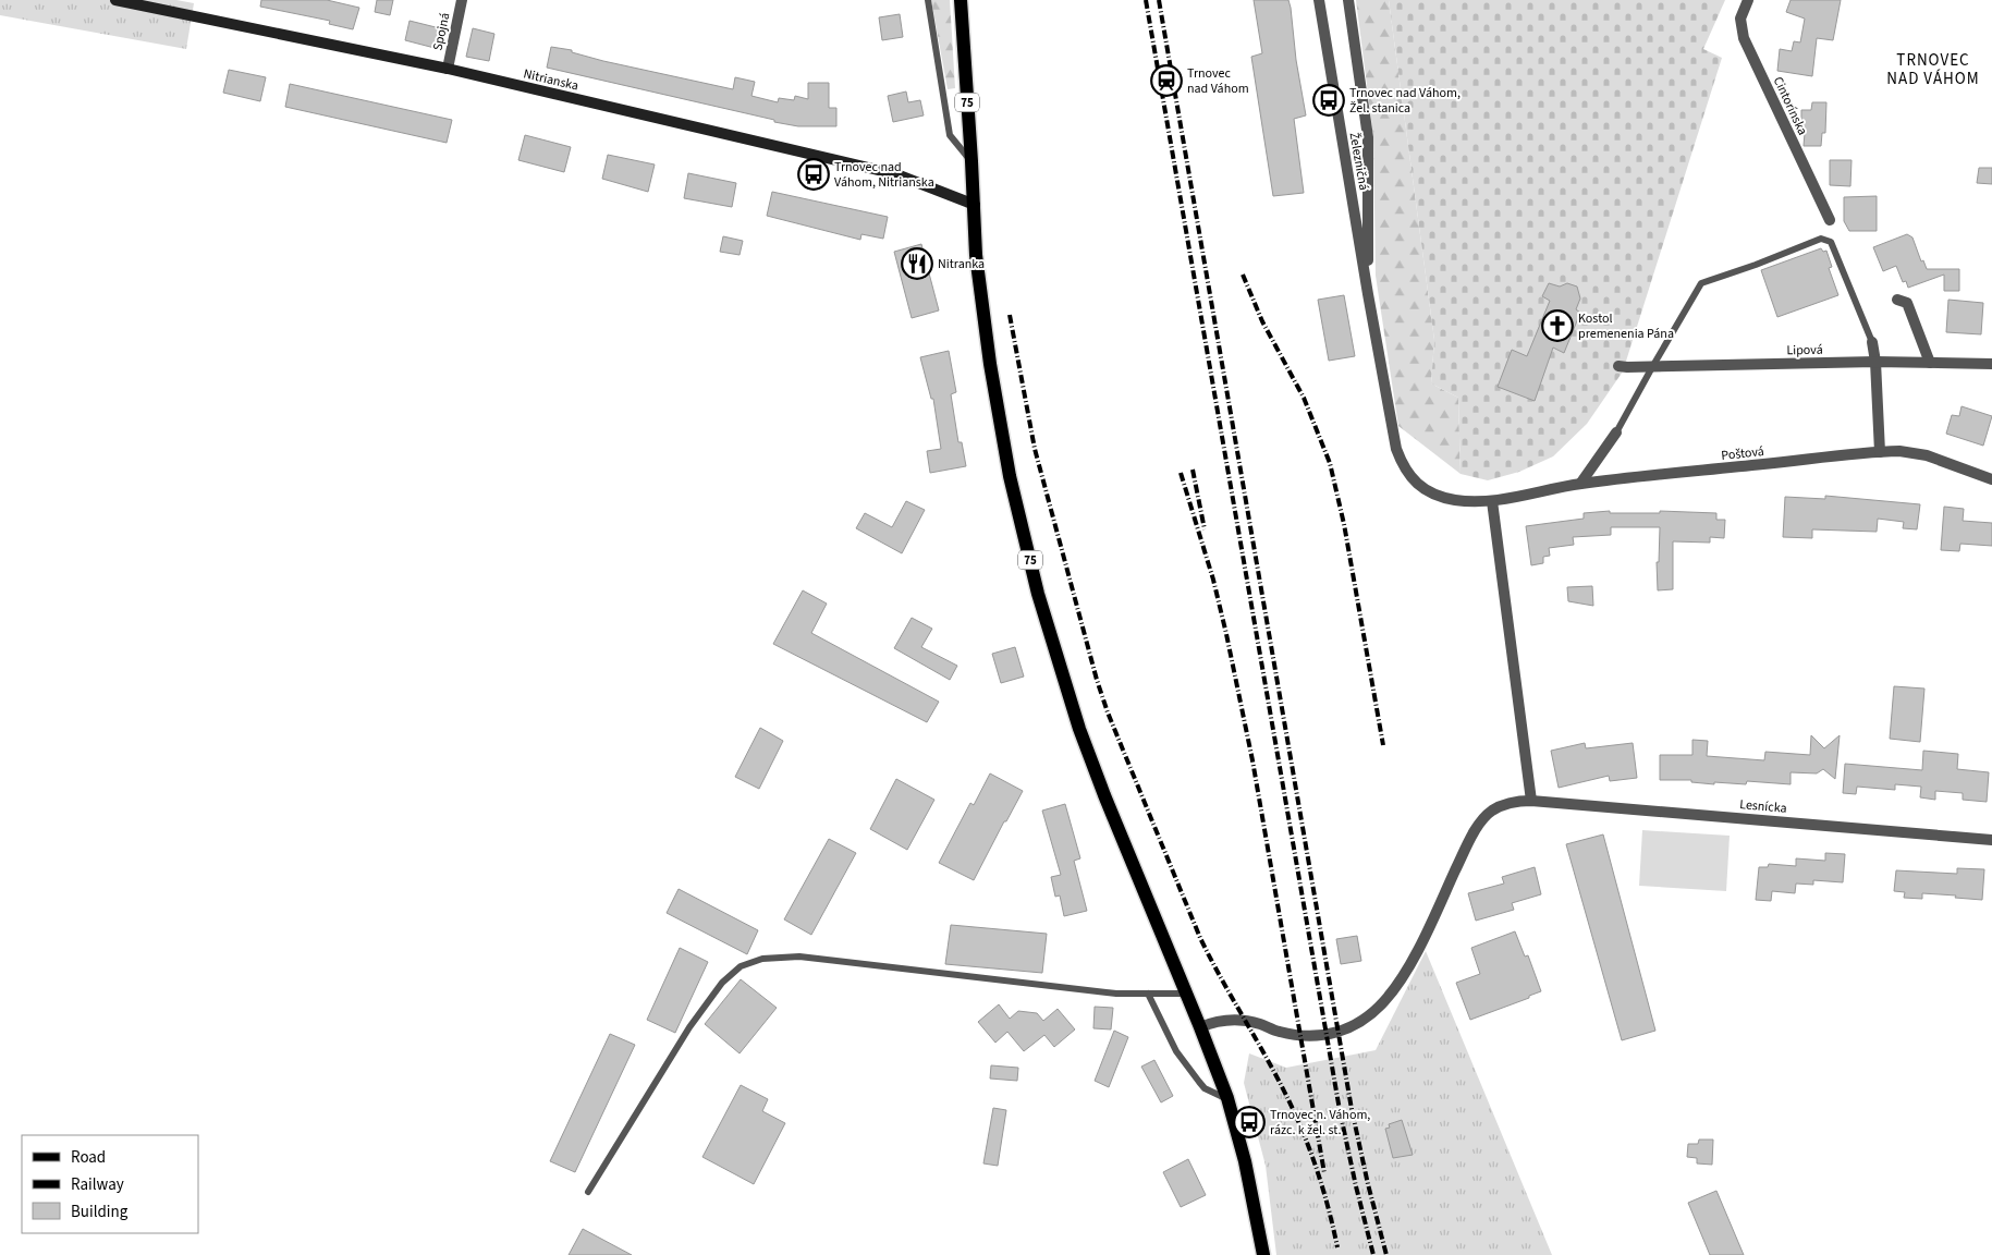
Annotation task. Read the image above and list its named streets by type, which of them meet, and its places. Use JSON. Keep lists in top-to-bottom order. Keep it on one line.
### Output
{"streets":{"main road":["Nitrianska","75"],"street":["Spojná","Cintorínska","Železničná","Lipová","Poštová","Lesnícka"]},"crossings":[["Spojná","Nitrianska"],["Nitrianska","75"],["75","Lesnícka"],["Železničná","Poštová"]],"districts":["TRNOVEC NAD VÁHOM"],"places":{"station":["Trnovec nad Váhom"],"bus stop":["Trnovec nad Váhom, Žel. stanica","Trnovec nad Váhom, Nitrianska","Trnovec n. Váhom, rázc. k žel. st."],"restaurant":["Nitranka"],"church":["Kostol premenenia Pána"]},"legend":["Road","Railway","Building"]}
